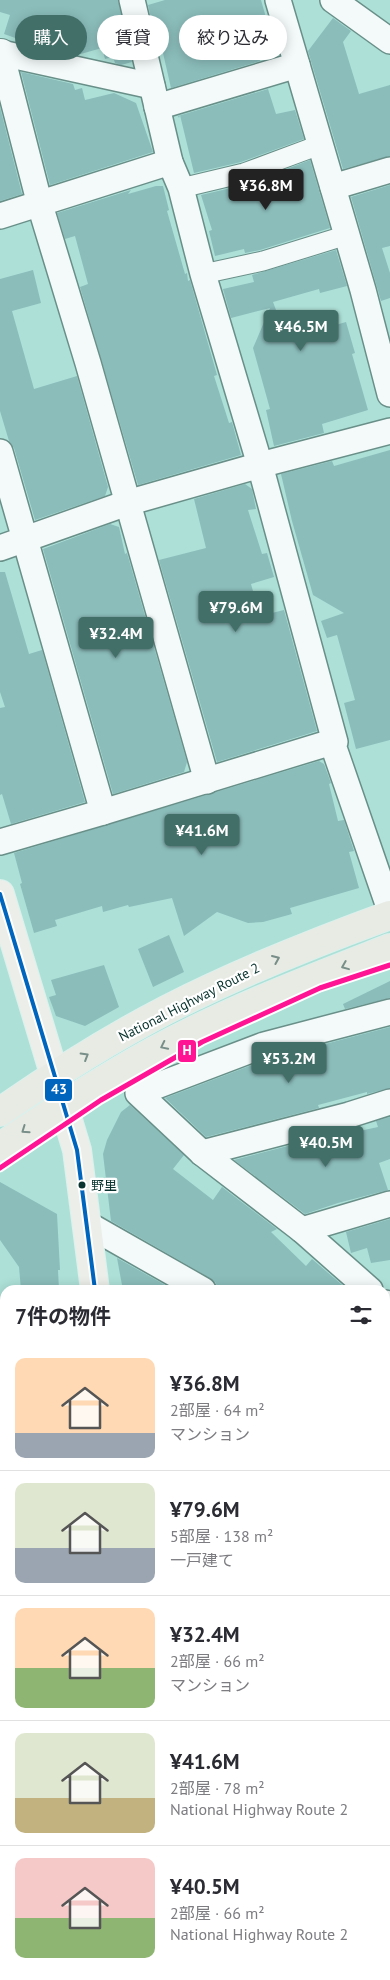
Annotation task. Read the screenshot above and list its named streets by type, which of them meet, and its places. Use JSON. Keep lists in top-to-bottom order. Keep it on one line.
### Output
{"streets":{"highway":["National Highway Route 2"]},"places":["野里"],"lines":["transit line 43","transit line H"],"page":{"chip":["購入","賃貸","絞り込み"],"price":["¥36.8M","¥46.5M","¥79.6M","¥32.4M","¥41.6M","¥53.2M","¥40.5M"],"heading":"7件の物件","list":[{"name":"¥36.8M","note":"2部屋 · 64 m² · マンション"},{"name":"¥79.6M","note":"5部屋 · 138 m² · 一戸建て"},{"name":"¥32.4M","note":"2部屋 · 66 m² · マンション"},{"name":"¥41.6M","note":"2部屋 · 78 m² · National Highway Route 2"},{"name":"¥40.5M","note":"2部屋 · 66 m² · National Highway Route 2"}]}}
